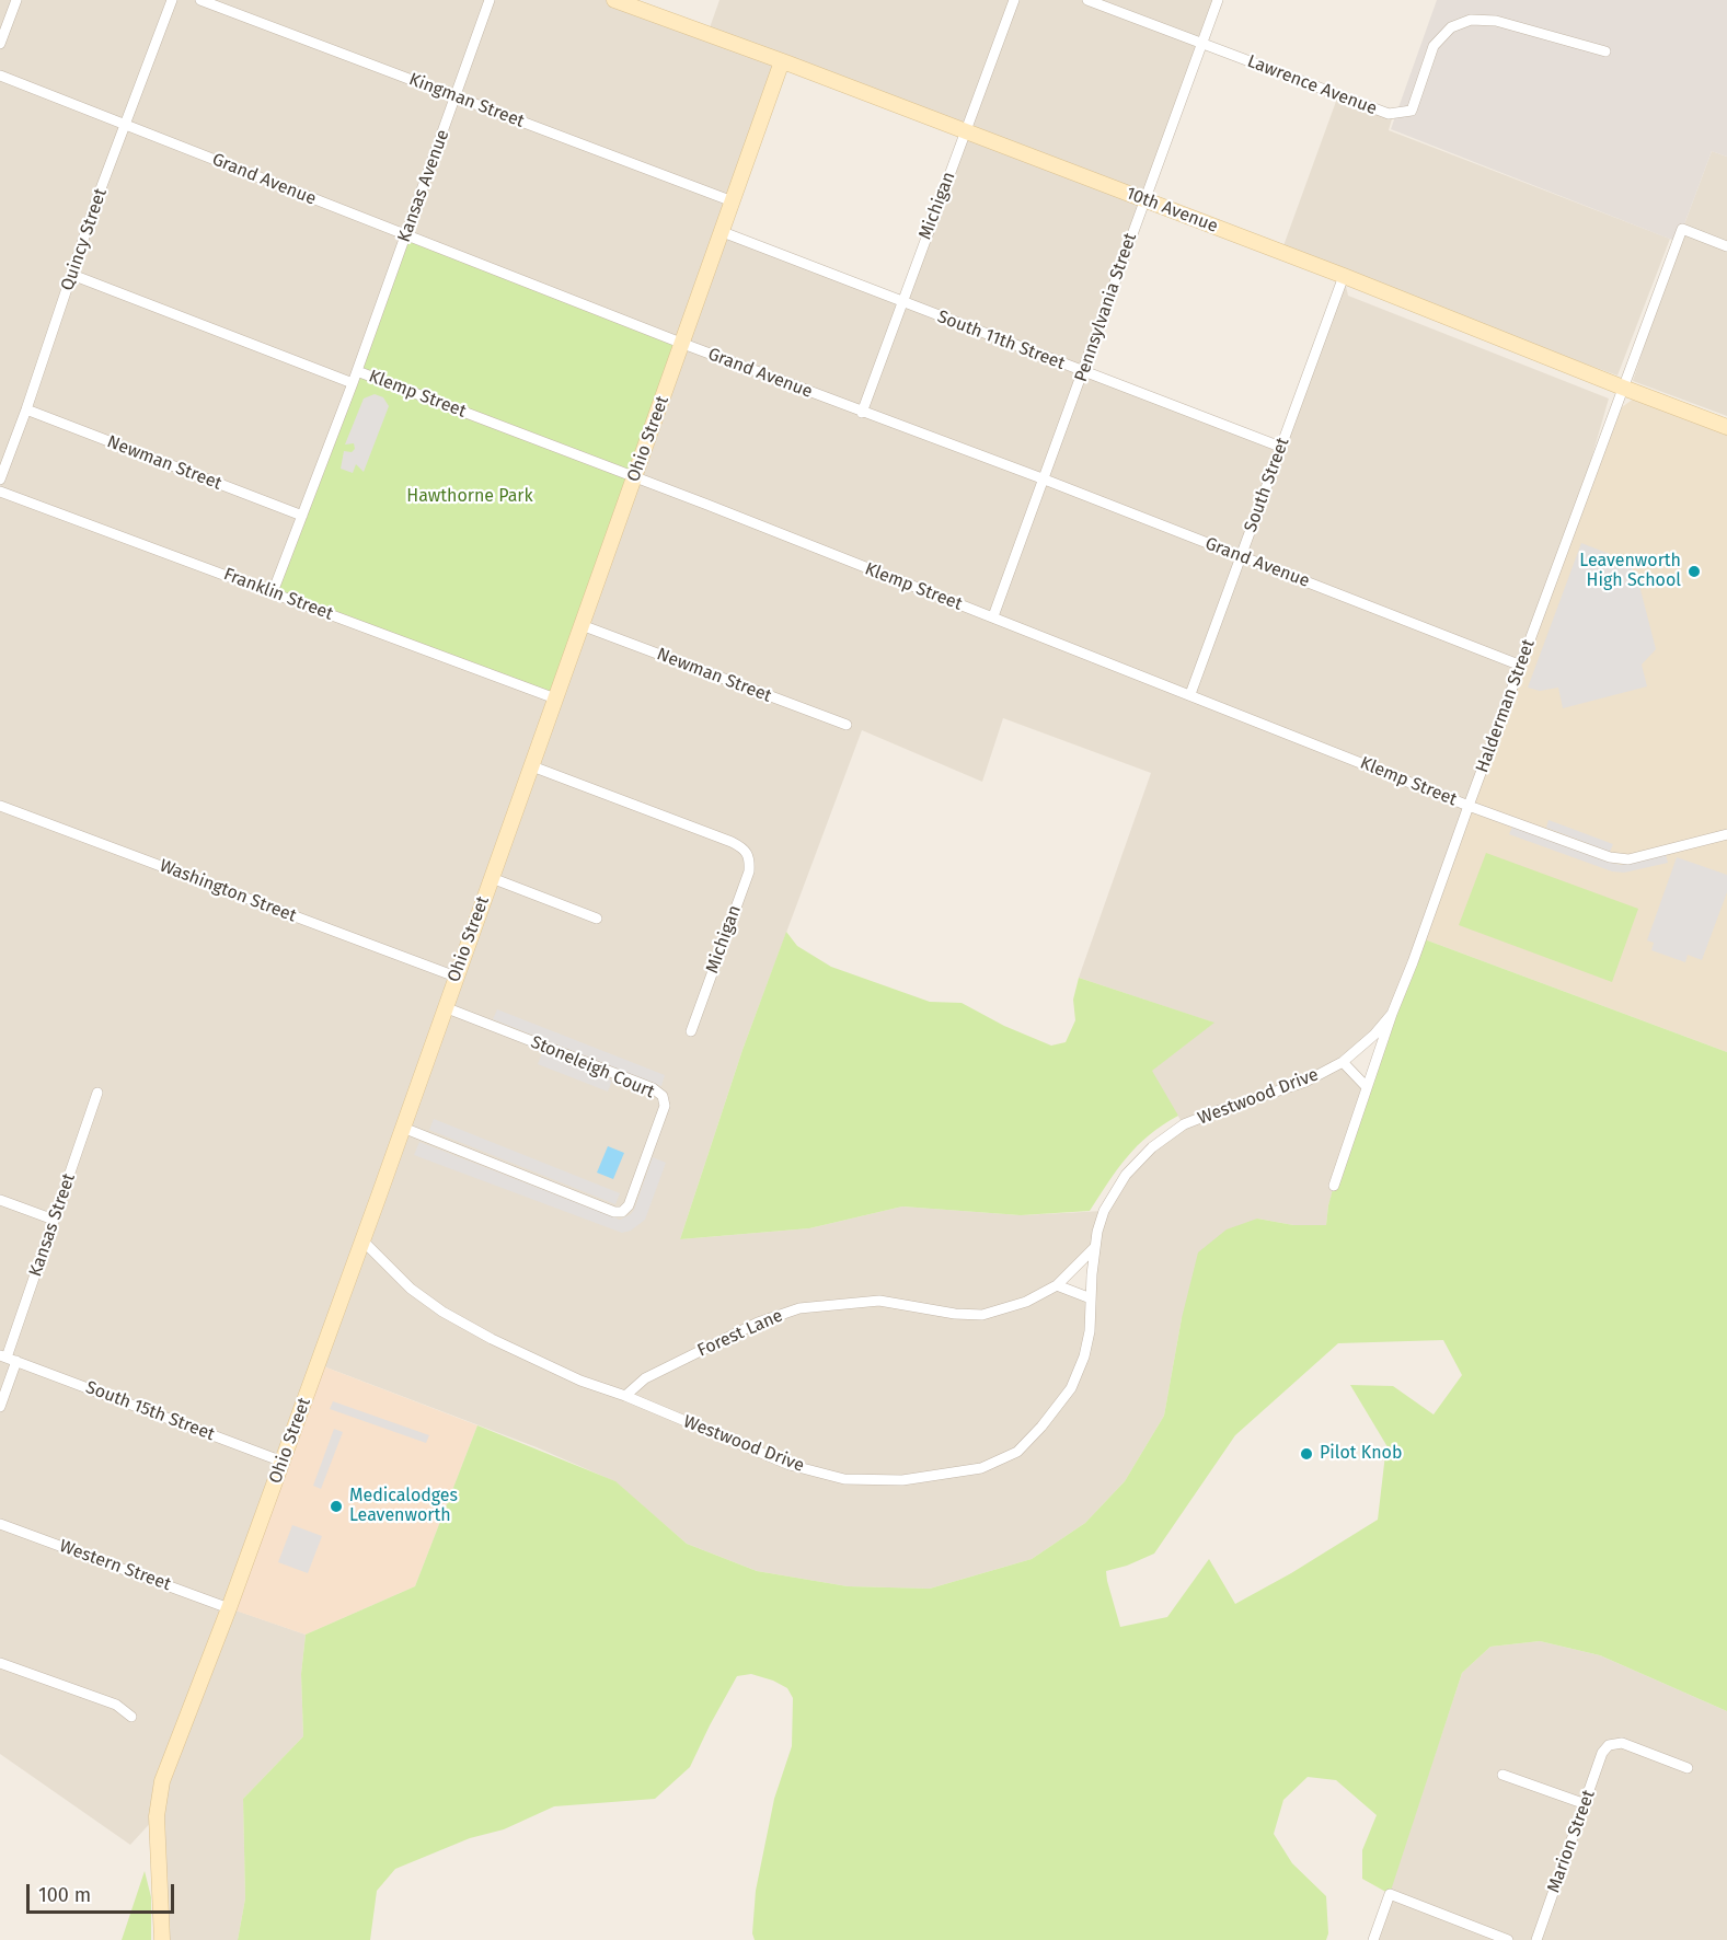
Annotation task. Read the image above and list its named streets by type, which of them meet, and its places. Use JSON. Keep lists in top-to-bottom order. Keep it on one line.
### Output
{"streets":{"street":["Lawrence Avenue","Kingman Street","Grand Avenue","Kansas Avenue","Michigan","10th Avenue","Quincy Street","Pennsylvania Street","South 11th Street","Klemp Street","Ohio Street","Newman Street","South Street","Franklin Street","Halderman Street","Washington Street","Stoneleigh Court","Westwood Drive","Kansas Street","Forest Lane","South 15th Street","Western Street","Marion Street"]},"crossings":[["Lawrence Avenue","Pennsylvania Street"],["Kingman Street","Kansas Avenue"],["Kingman Street","Ohio Street"],["Grand Avenue","Kansas Avenue"],["Grand Avenue","Michigan"],["Grand Avenue","Quincy Street"],["Grand Avenue","Pennsylvania Street"],["Grand Avenue","Ohio Street"],["Grand Avenue","South Street"],["Grand Avenue","Halderman Street"],["Kansas Avenue","Klemp Street"],["Michigan","10th Avenue"],["Michigan","South 11th Street"],["Michigan","Ohio Street"],["10th Avenue","Pennsylvania Street"],["10th Avenue","Ohio Street"],["10th Avenue","South Street"],["10th Avenue","Halderman Street"],["Quincy Street","Klemp Street"],["Quincy Street","Newman Street"],["Pennsylvania Street","South 11th Street"],["Pennsylvania Street","Klemp Street"],["South 11th Street","Ohio Street"],["South 11th Street","South Street"],["Klemp Street","Ohio Street"],["Klemp Street","South Street"],["Klemp Street","Halderman Street"],["Ohio Street","Newman Street"],["Ohio Street","Franklin Street"],["Ohio Street","Washington Street"],["Ohio Street","Stoneleigh Court"],["Ohio Street","Westwood Drive"],["Ohio Street","South 15th Street"],["Ohio Street","Western Street"],["Halderman Street","Westwood Drive"],["Westwood Drive","Forest Lane"],["Kansas Street","South 15th Street"]],"parks":["Hawthorne Park"],"places":["Leavenworth High School","Pilot Knob","Medicalodges Leavenworth"],"scale_bar":"100 m"}
